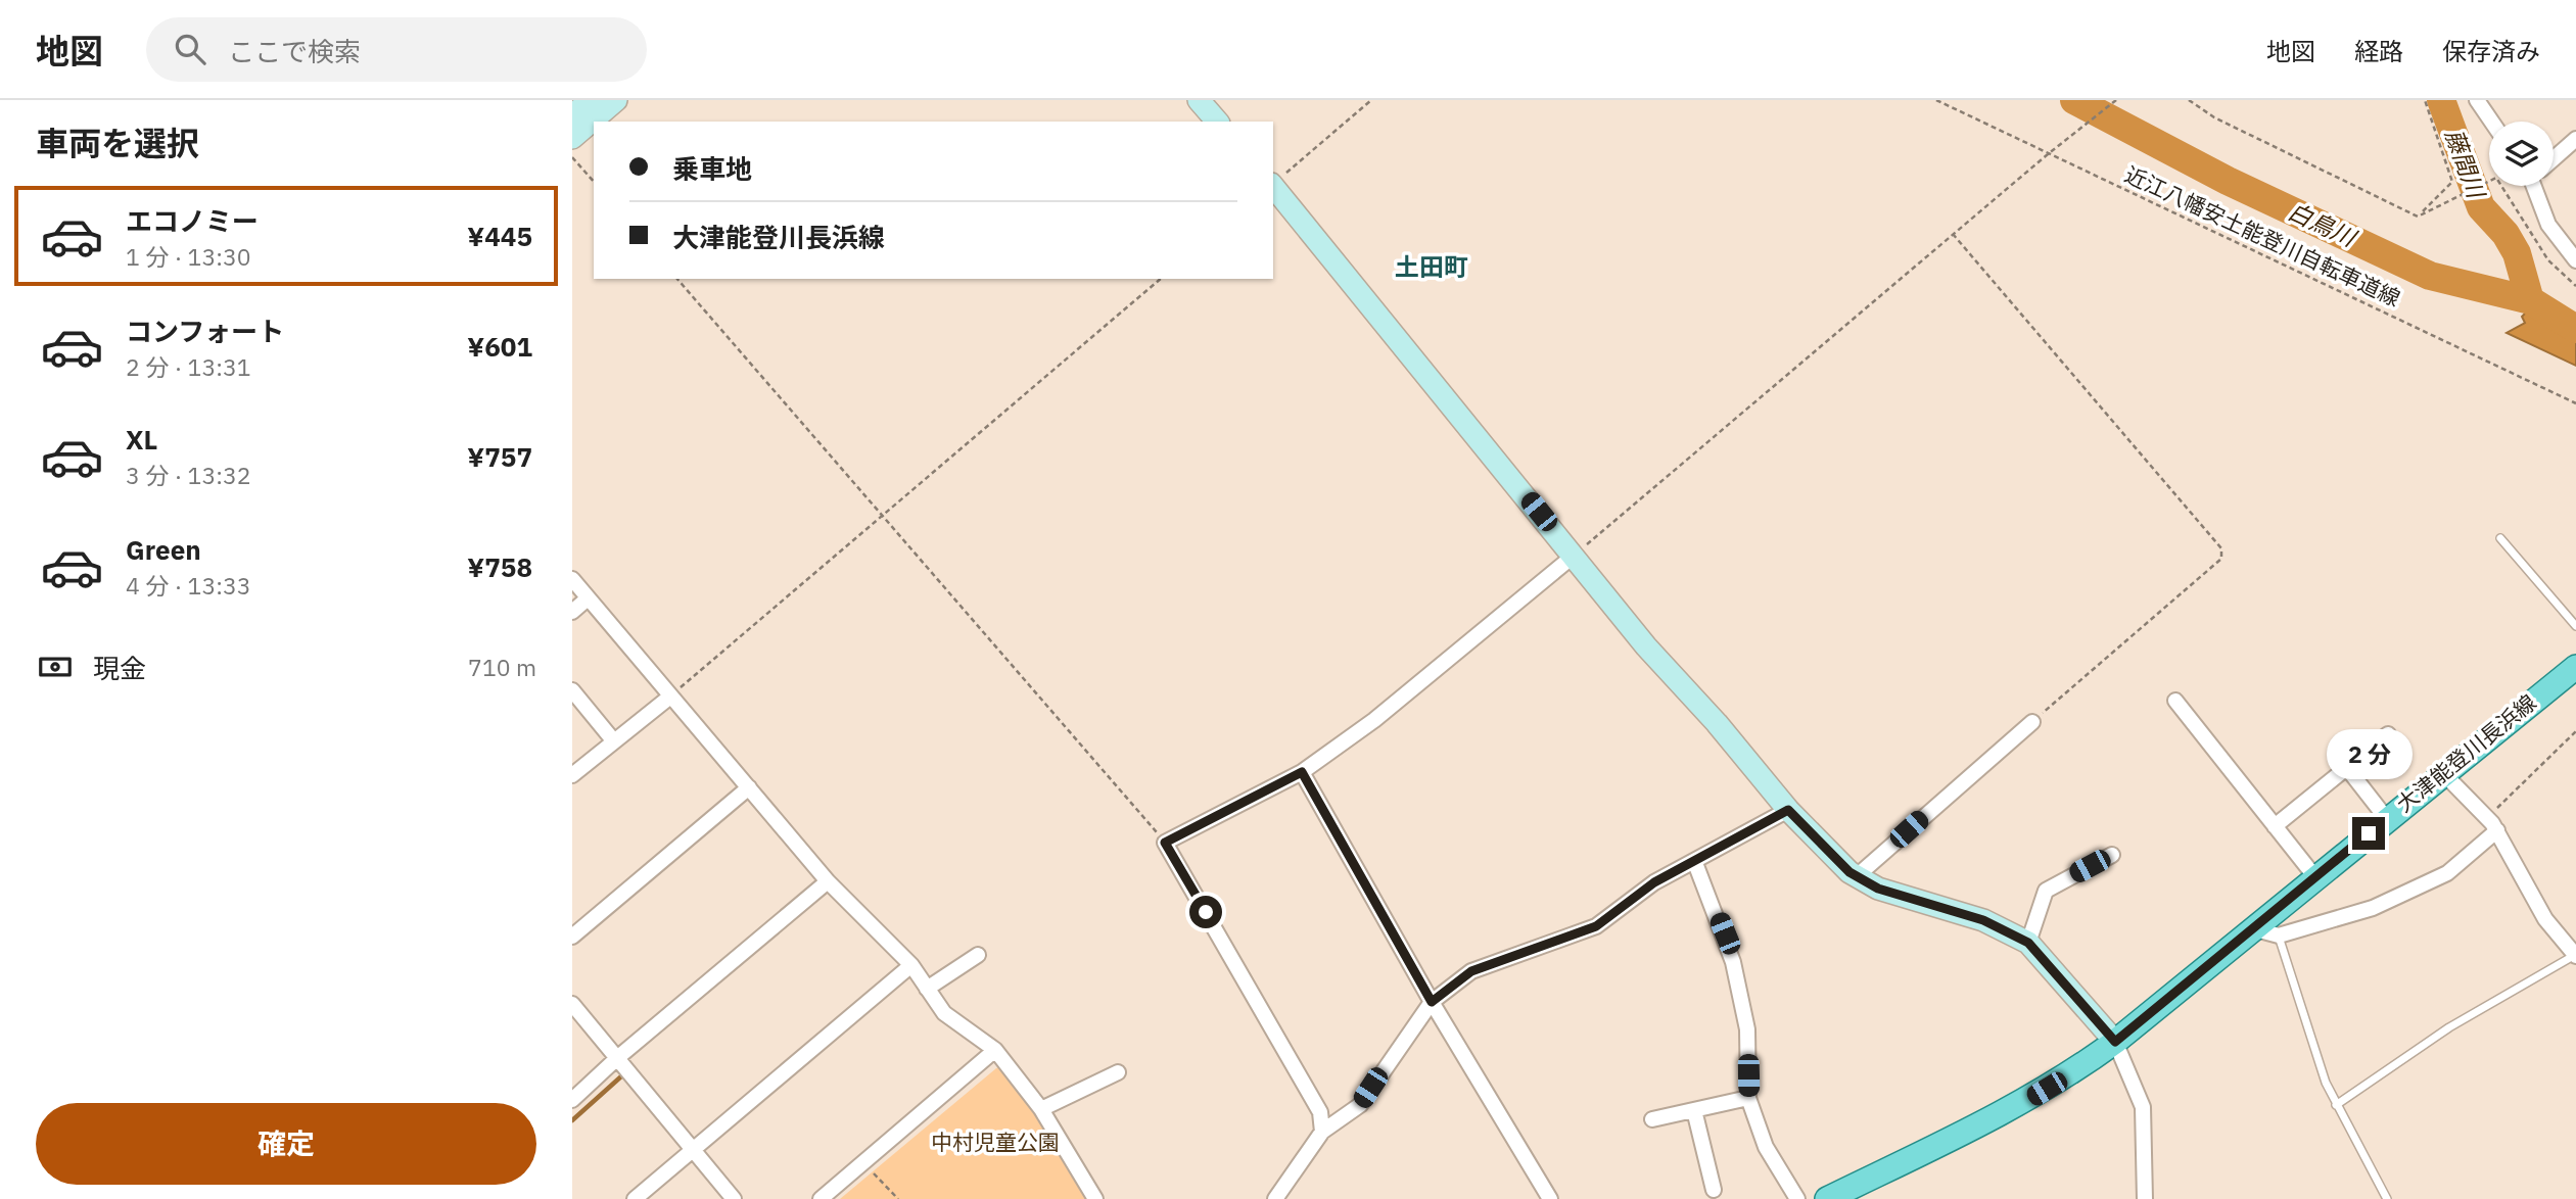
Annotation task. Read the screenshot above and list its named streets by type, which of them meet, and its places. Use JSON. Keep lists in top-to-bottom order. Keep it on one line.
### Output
{"streets":{"main road":["大津能登川長浜線"],"path":["近江八幡安土能登川自転車道線"]},"districts":["土田町"],"water":["藤間川","白鳥川"],"parks":["中村児童公園"],"page":{"header":"地図","search":"ここで検索","nav":["地図","経路","保存済み"],"heading":"車両を選択","banner":["乗車地","大津能登川長浜線"],"list":[{"name":"エコノミー","note":"1 分 · 13:30","value":"¥445"},{"name":"コンフォート","note":"2 分 · 13:31","value":"¥601"},{"name":"XL","note":"3 分 · 13:32","value":"¥757"},{"name":"Green","note":"4 分 · 13:33","value":"¥758"}],"pay":["現金","710 m"],"bubble":"2 分","buttons":"確定"}}
